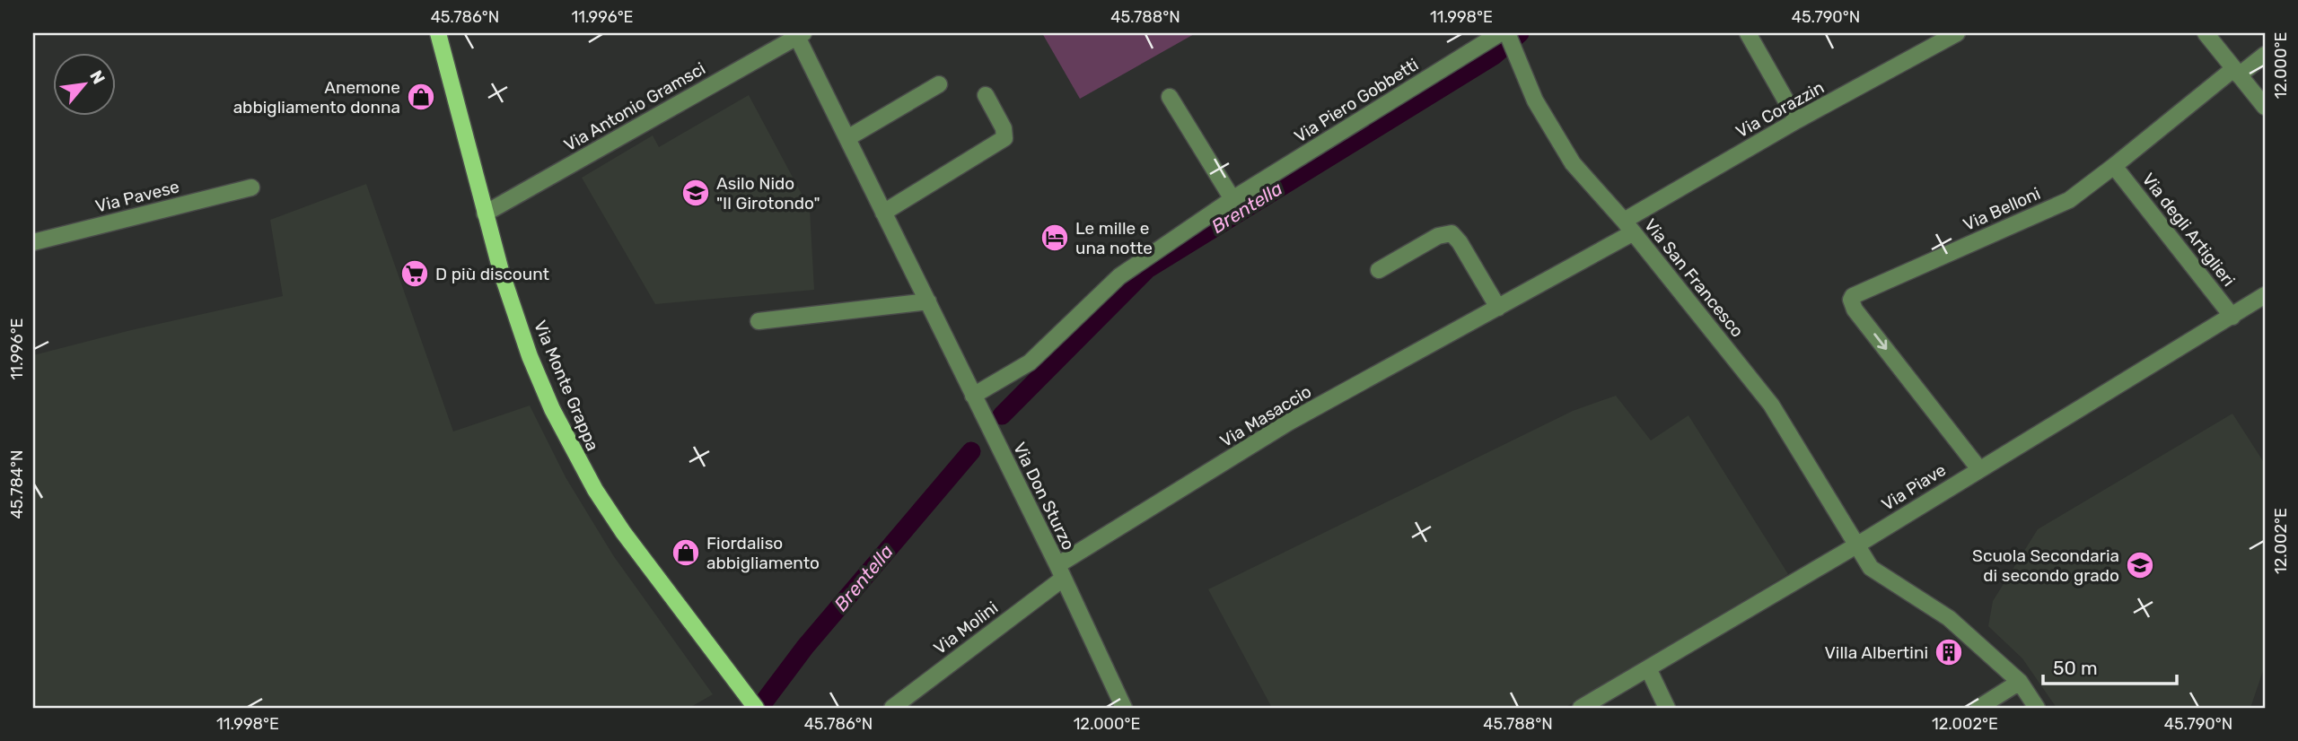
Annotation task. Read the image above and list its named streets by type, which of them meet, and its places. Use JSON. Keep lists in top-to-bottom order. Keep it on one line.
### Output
{"streets":{"main road":["Via Monte Grappa"],"street":["Via Piero Gobbetti","Via Antonio Gramsci","Via Corazzin","Via Pavese","Via Belloni","Via degli Artiglieri","Via San Francesco","Via Masaccio","Via Piave","Via Don Sturzo","Via Molini"]},"crossings":[["Via Piero Gobbetti","Via Don Sturzo"],["Via Antonio Gramsci","Via Monte Grappa"],["Via Antonio Gramsci","Via Don Sturzo"],["Via Corazzin","Via San Francesco"],["Via Corazzin","Via Masaccio"],["Via Belloni","Via degli Artiglieri"],["Via Belloni","Via Piave"],["Via degli Artiglieri","Via Piave"],["Via San Francesco","Via Masaccio"],["Via San Francesco","Via Piave"],["Via Masaccio","Via Don Sturzo"],["Via Masaccio","Via Molini"],["Via Don Sturzo","Via Molini"]],"water":["Brentella"],"places":{"shop":["Anemone abbigliamento donna","Fiordaliso abbigliamento"],"school or university":["Asilo Nido \"Il Girotondo\"","Scuola Secondaria di secondo grado"],"hotel":["Le mille e una notte"],"supermarket":["D più discount"],"building":["Villa Albertini"]},"scale_bar":"50 m","north":"top right","coordinates":["45.786°N","11.996°E","45.788°N","11.998°E","45.790°N","12.000°E","45.784°N","12.002°E"]}
